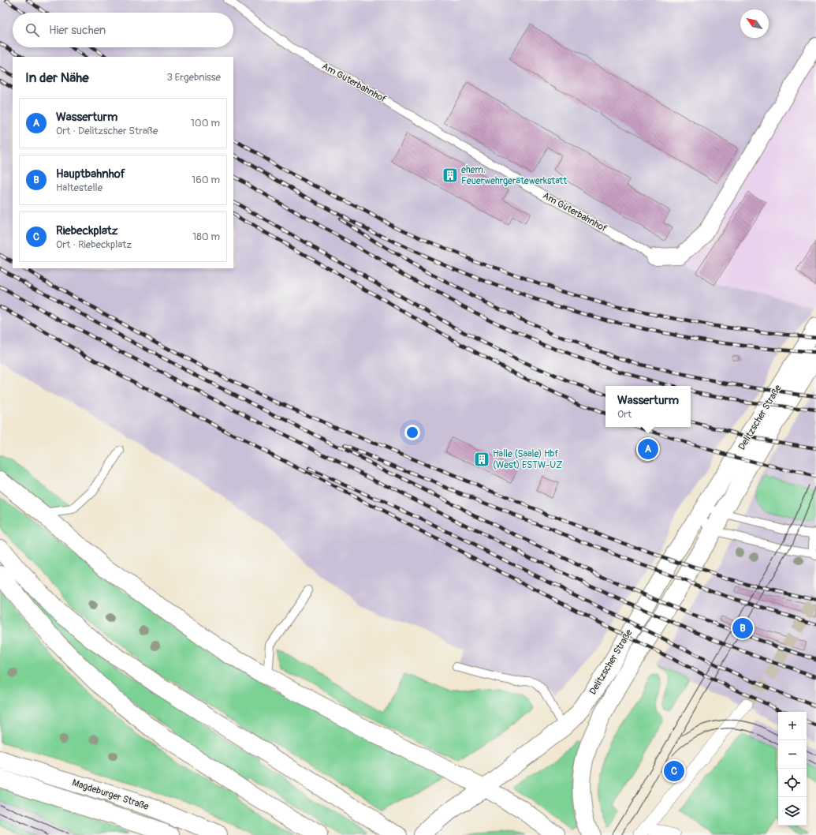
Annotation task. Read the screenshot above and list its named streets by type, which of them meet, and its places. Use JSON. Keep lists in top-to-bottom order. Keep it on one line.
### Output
{"streets":{"main road":["Delitzscher Straße","Magdeburger Straße"],"street":["Am Güterbahnhof"]},"places":{"building":["ehem. Feuerwehrgerätewerkstatt","Halle (Saale) Hbf (West) ESTW-UZ"]},"north":"top left","page":{"search":"Hier suchen","heading":["In der Nähe","3 Ergebnisse"],"list":[{"mark":"A","name":"Wasserturm","note":"Ort · Delitzscher Straße","value":"100 m"},{"mark":"B","name":"Hauptbahnhof","note":"Haltestelle","value":"160 m"},{"mark":"C","name":"Riebeckplatz","note":"Ort · Riebeckplatz","value":"180 m"}],"popup":["Wasserturm","Ort"],"pins":["A","B","C"],"map_buttons":["+","−"]}}
